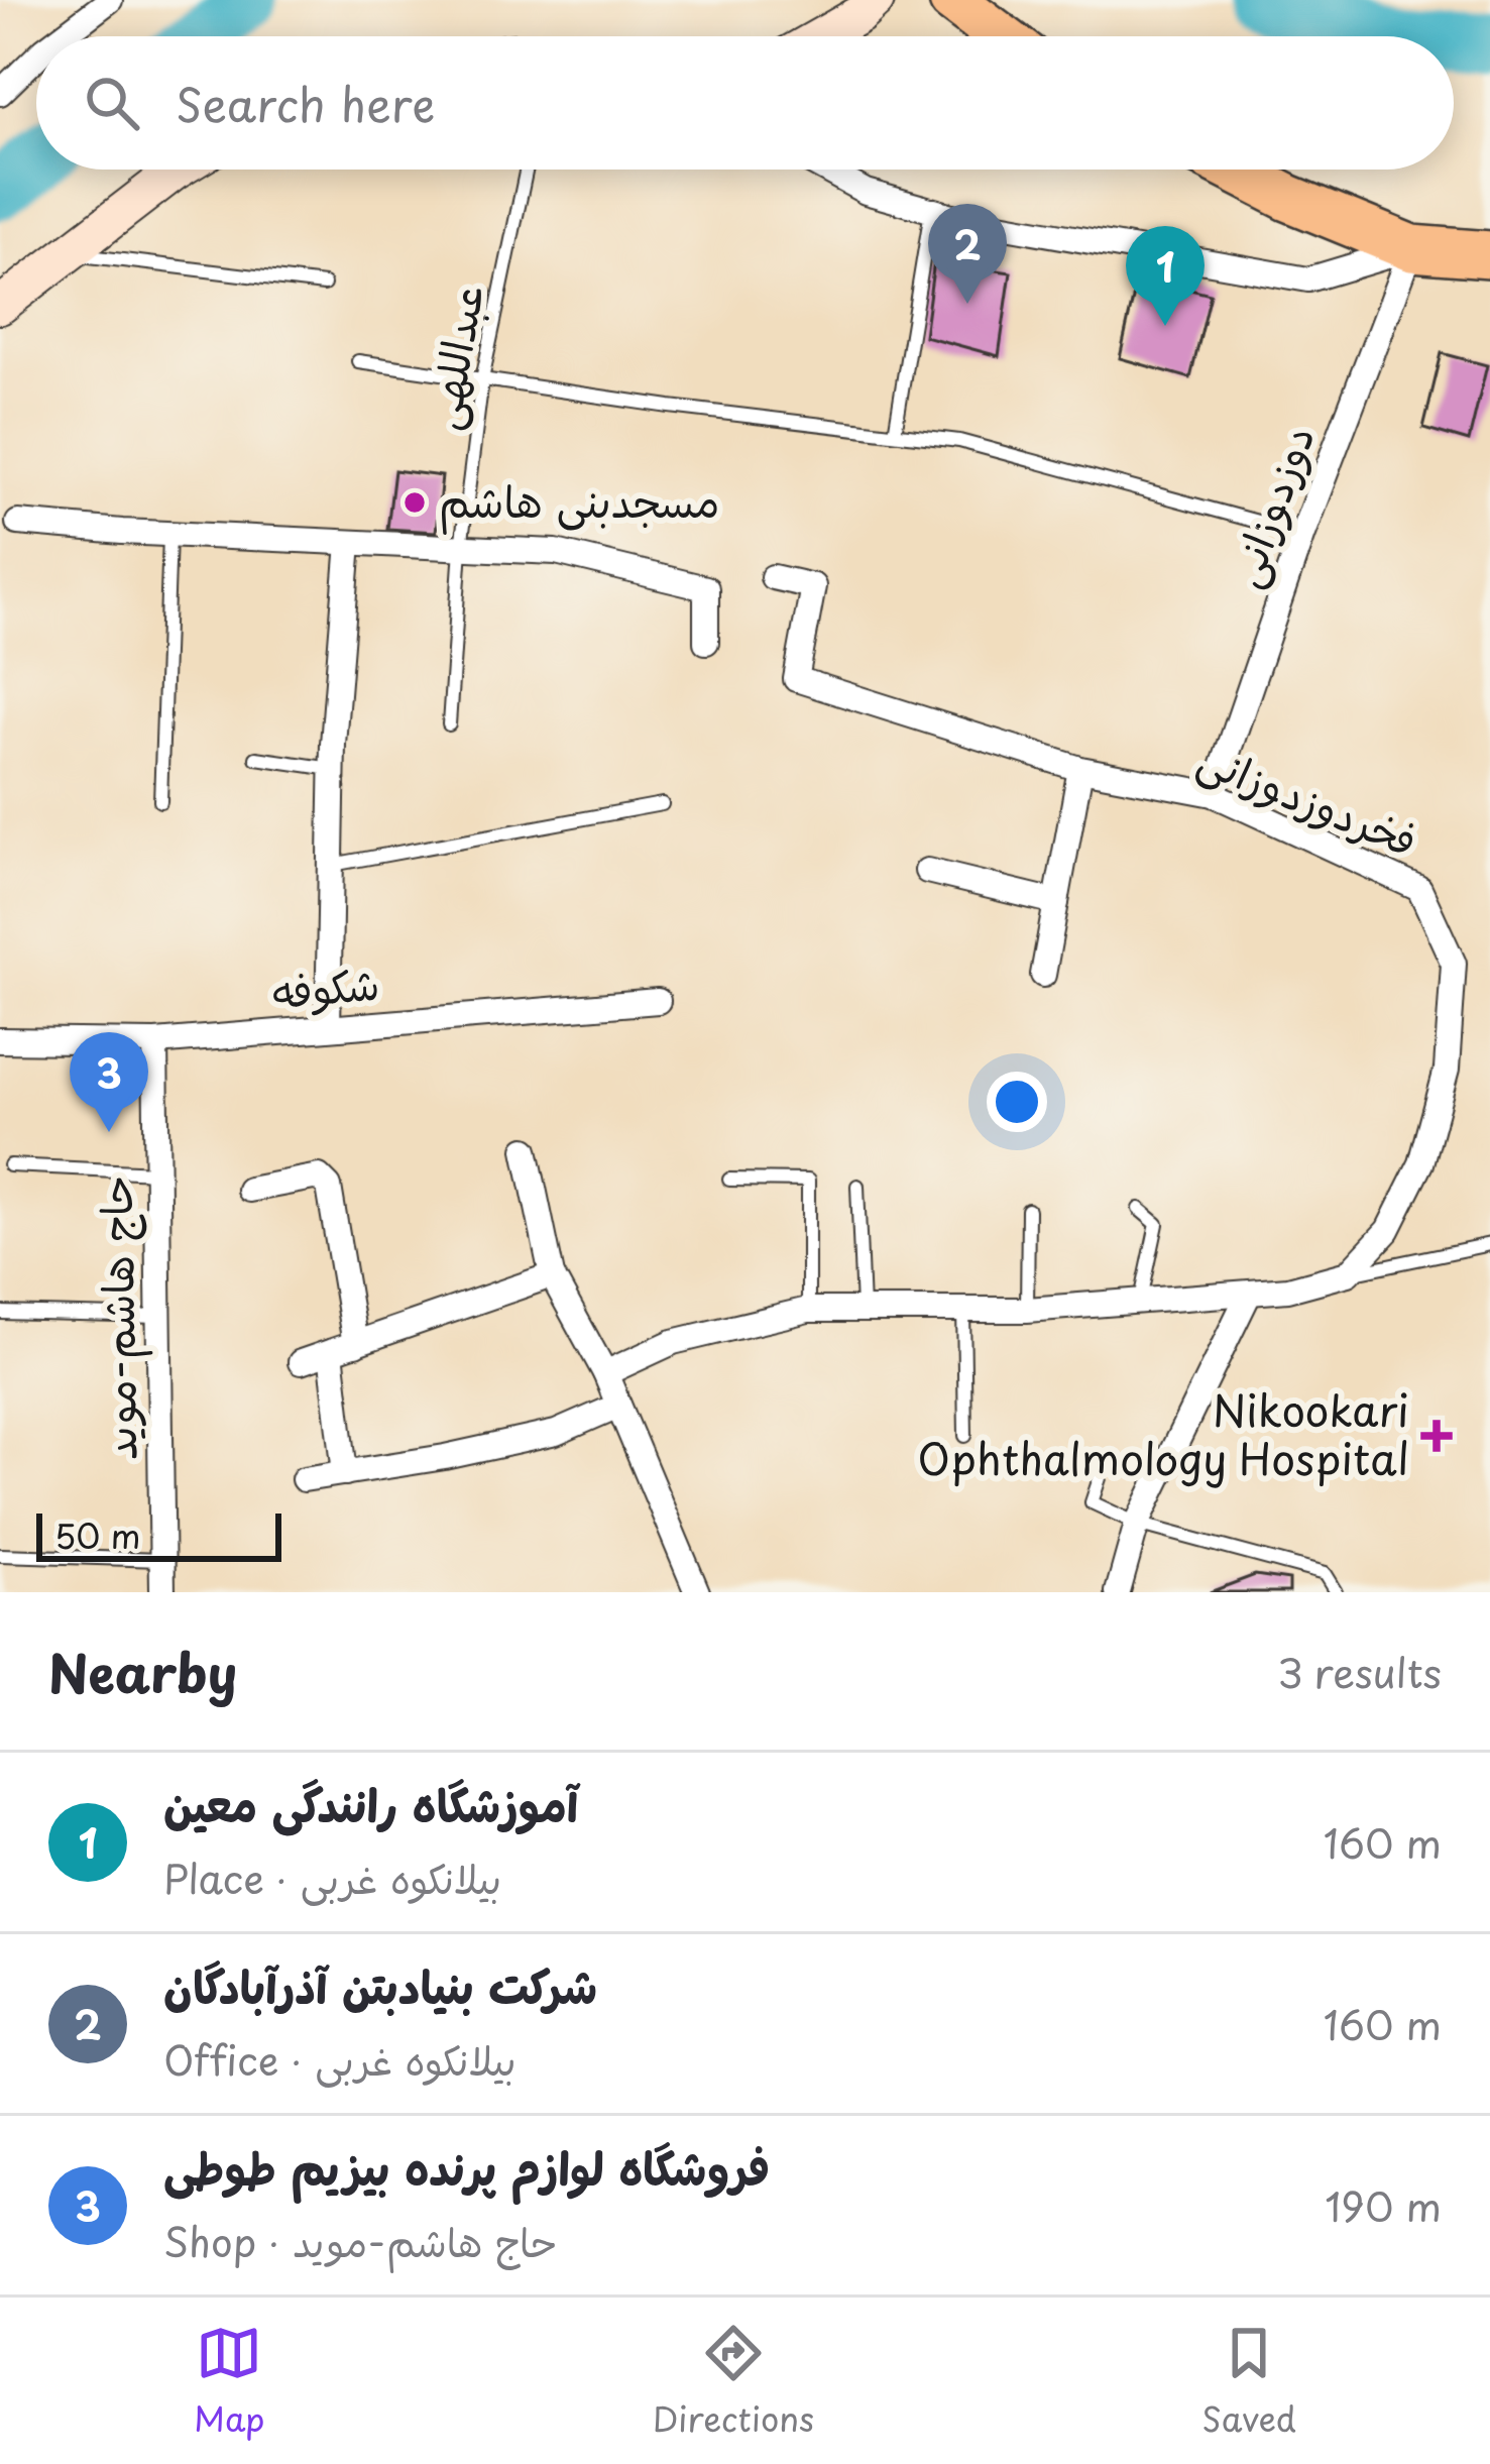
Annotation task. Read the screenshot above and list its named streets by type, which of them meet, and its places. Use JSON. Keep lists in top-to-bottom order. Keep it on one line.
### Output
{"streets":{"street":["دوزدوزانی","فخردوزدوزانی","شکوفه","حاج هاشم-موید"],"lane":["عبداللهی"]},"crossings":[["دوزدوزانی","فخردوزدوزانی"],["شکوفه","حاج هاشم-موید"]],"places":{"other":["مسجدبنی هاشم"],"health":["Nikookari Ophthalmology Hospital"]},"scale_bar":"50 m","page":{"search":"Search here","pins":["2","1","3"],"scale":"50 m","heading":["Nearby","3 results"],"list":[{"mark":"1","name":"آموزشگاه رانندگی معین","note":"Place · بیلانکوه غربی","value":"160 m"},{"mark":"2","name":"شرکت بنیادبتن آذرآبادگان","note":"Office · بیلانکوه غربی","value":"160 m"},{"mark":"3","name":"فروشگاه لوازم پرنده بیزیم طوطی","note":"Shop · حاج هاشم-موید","value":"190 m"}],"nav":["Map","Directions","Saved"]}}
